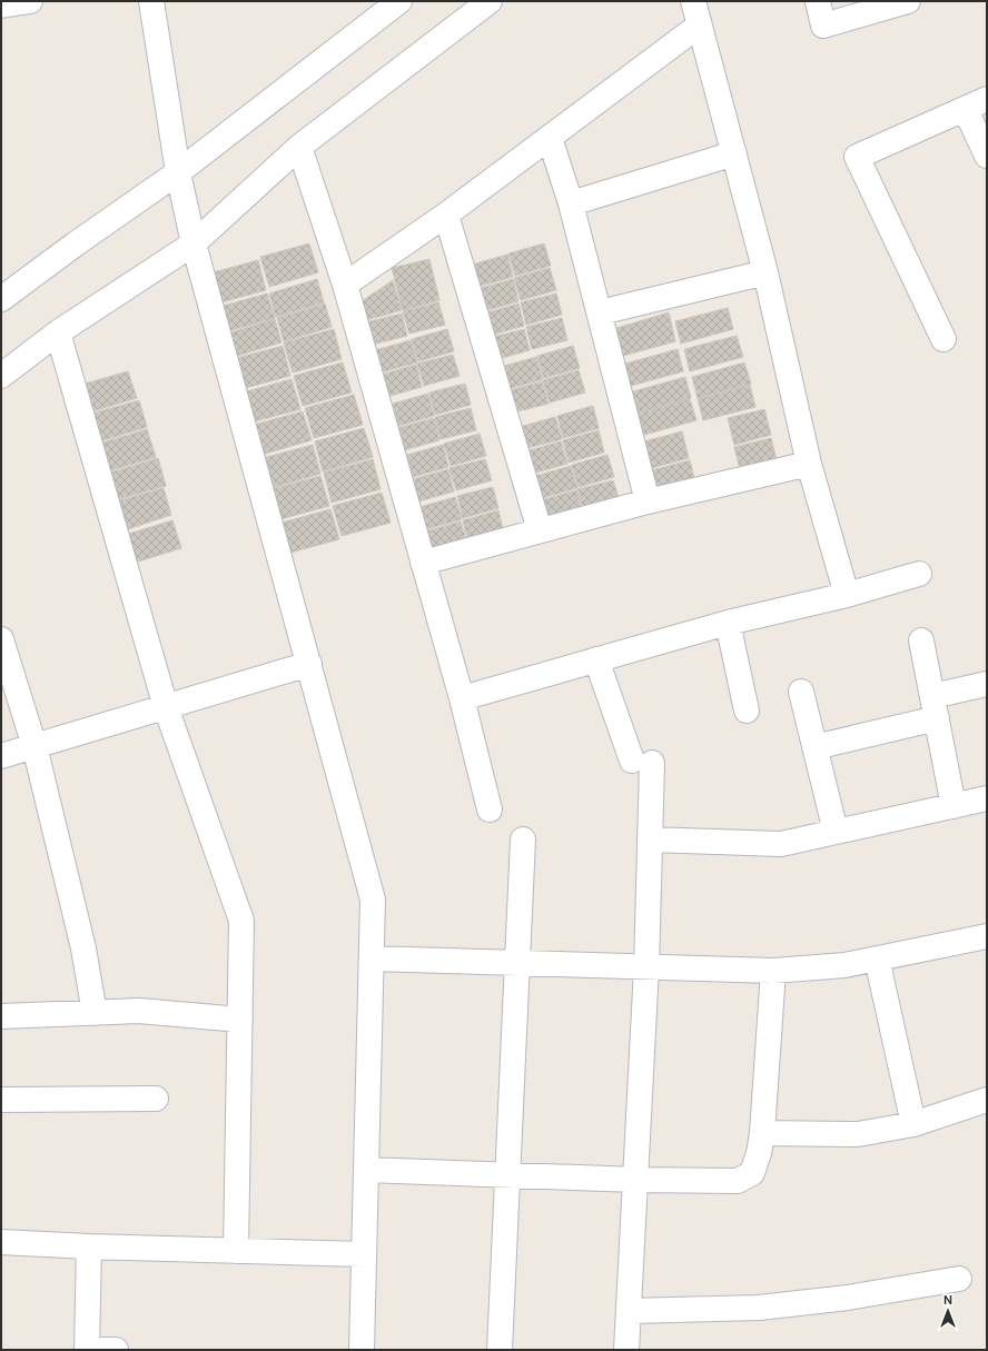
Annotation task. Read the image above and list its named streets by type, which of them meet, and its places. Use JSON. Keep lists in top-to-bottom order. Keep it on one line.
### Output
{"north":"top"}
